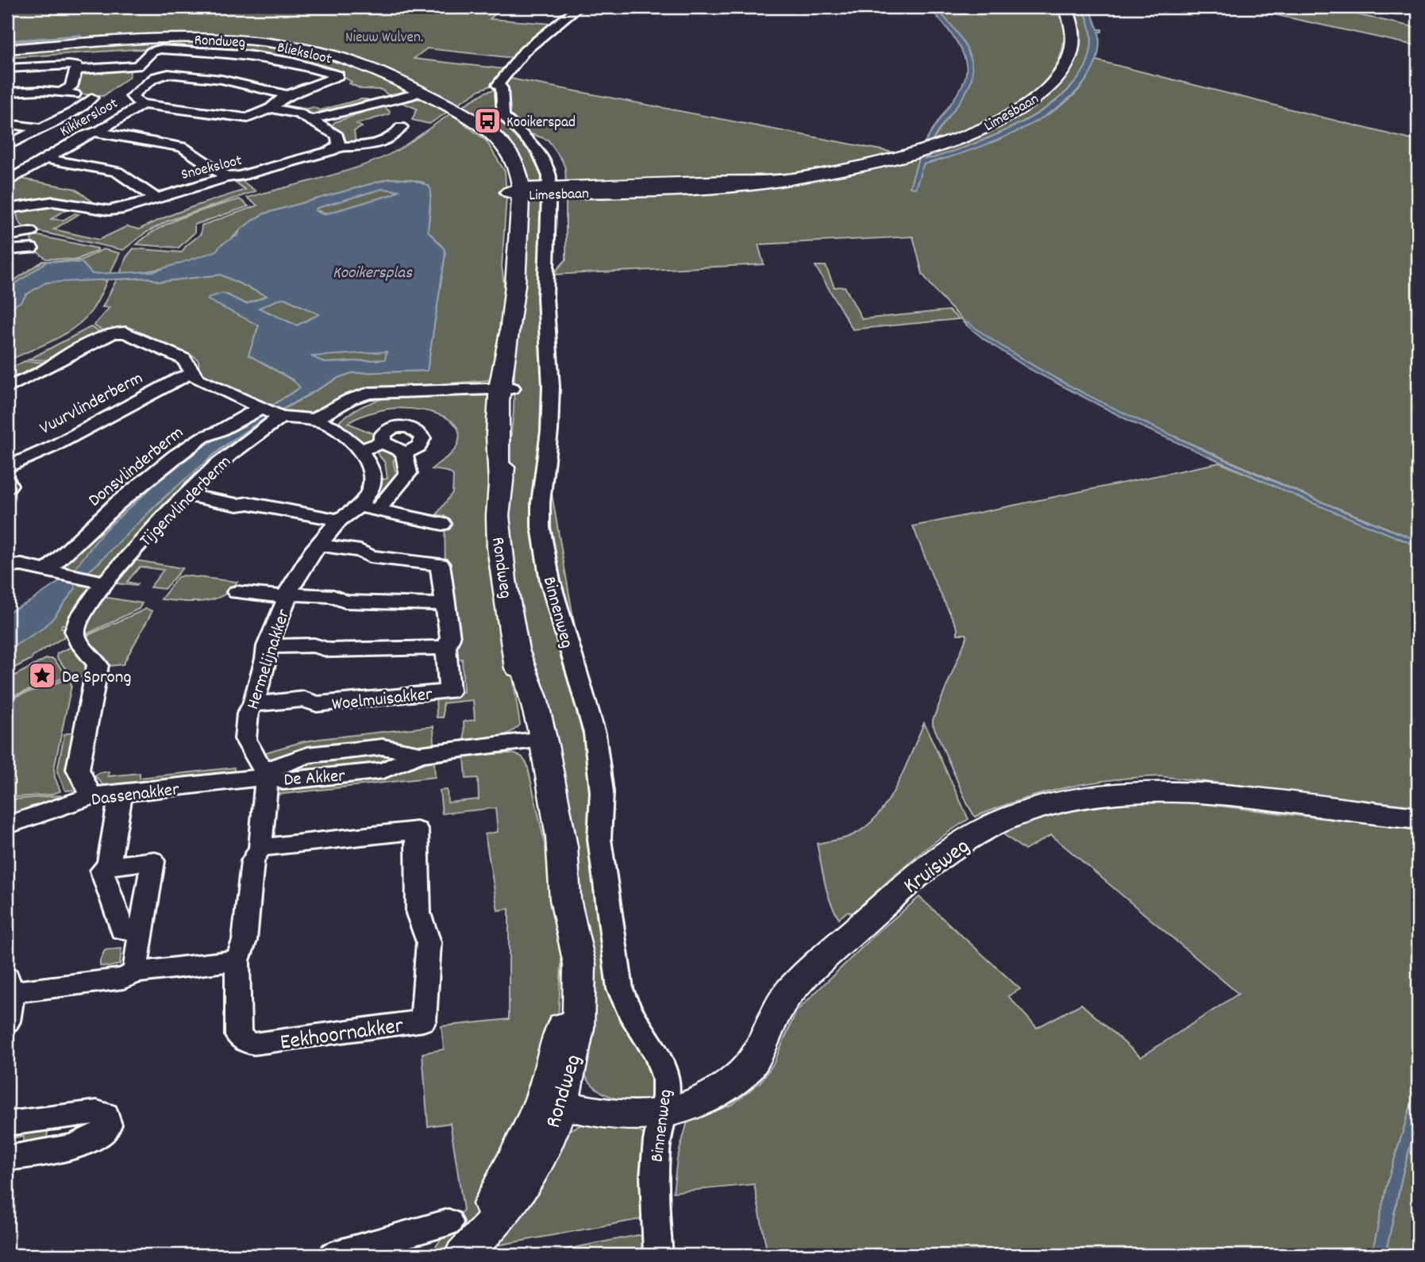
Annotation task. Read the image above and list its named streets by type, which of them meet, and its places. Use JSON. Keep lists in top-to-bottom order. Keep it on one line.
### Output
{"streets":{"main road":["Rondweg","Limesbaan","Kruisweg"],"street":["Blieksloot","Kikkersloot","Snoeksloot","Vuurvlinderberm","Donsvlinderberm","Tijgervlinderberm","Binnenweg","Hermelijnakker","Woelmuisakker","De Akker","Dassenakker","Eekhoornakker"]},"crossings":[["Rondweg","Limesbaan"],["Rondweg","De Akker"],["Rondweg","Kruisweg"],["Blieksloot","Kikkersloot"],["Limesbaan","Binnenweg"],["Donsvlinderberm","Tijgervlinderberm"],["Tijgervlinderberm","Dassenakker"],["Binnenweg","Kruisweg"],["Hermelijnakker","Woelmuisakker"],["Hermelijnakker","De Akker"],["Hermelijnakker","Dassenakker"],["Hermelijnakker","Eekhoornakker"],["De Akker","Dassenakker"],["De Akker","Eekhoornakker"],["Dassenakker","Eekhoornakker"]],"water":["Kooikersplas"],"parks":["Nieuw Wulven."],"places":{"bus stop":["Kooikerspad"],"place":["De Sprong"]}}
